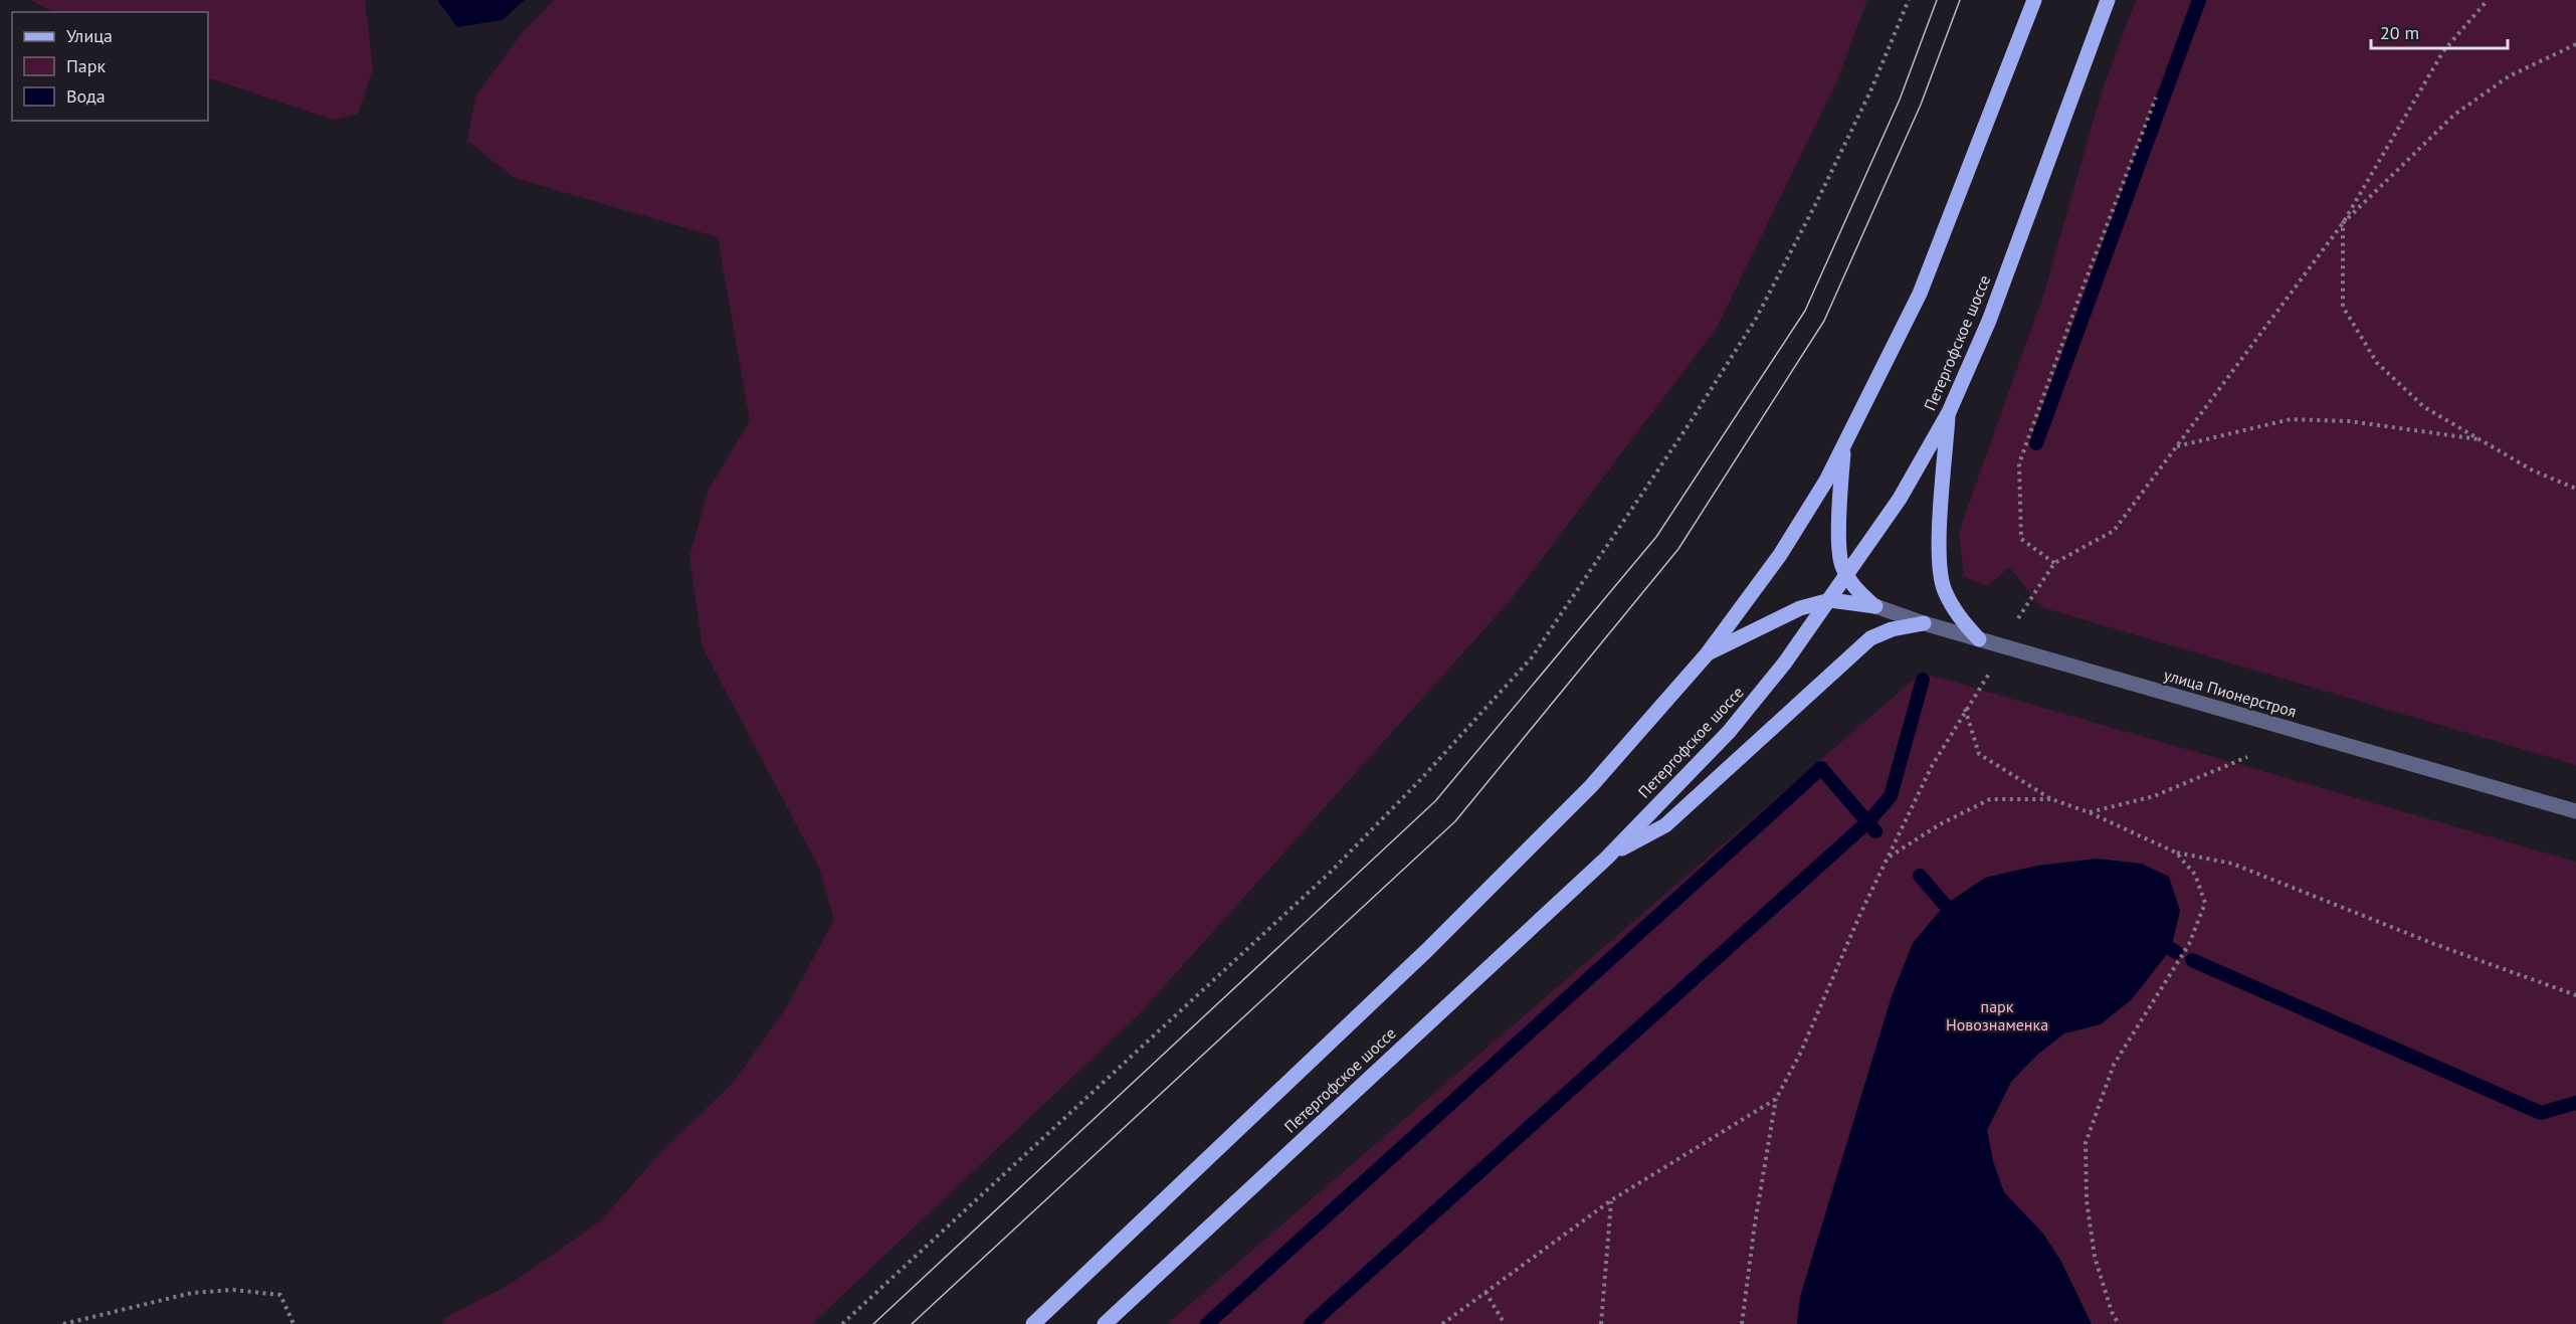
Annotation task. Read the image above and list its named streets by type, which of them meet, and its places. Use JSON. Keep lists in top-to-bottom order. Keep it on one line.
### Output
{"streets":{"main road":["Петергофское шоссе"],"street":["улица Пионерстроя"]},"parks":["парк Новознаменка"],"legend":["Улица","Парк","Вода"],"scale_bar":"20 m"}
